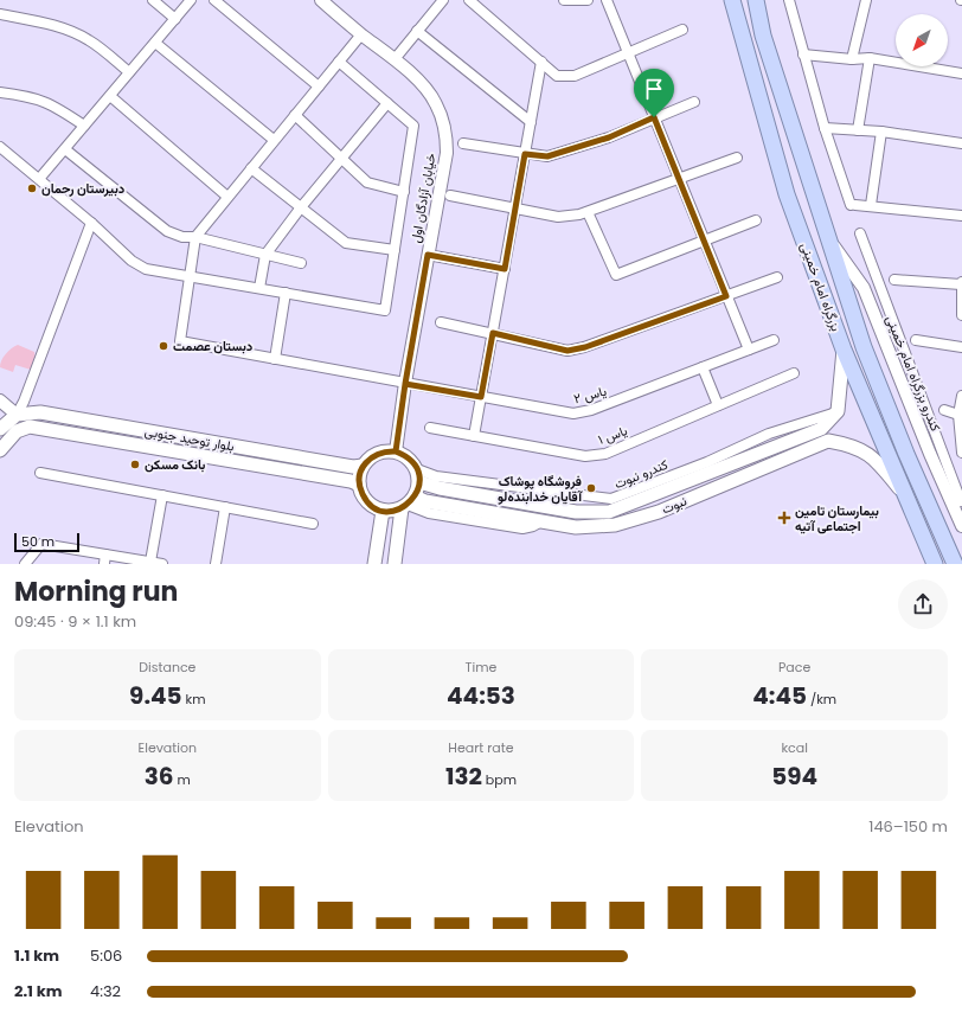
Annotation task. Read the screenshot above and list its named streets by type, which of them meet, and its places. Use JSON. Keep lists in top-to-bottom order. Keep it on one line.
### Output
{"streets":{"highway":["بزرگراه امام خمینی"],"main road":["بلوار توحید جنوبی","نبوت"],"street":["خیابان آزادگان اول","کندرو بزرگراه امام خمینی","یاس ۲","یاس ۱"]},"crossings":[["خیابان آزادگان اول","یاس ۲"],["خیابان آزادگان اول","بلوار توحید جنوبی"],["خیابان آزادگان اول","نبوت"],["بزرگراه امام خمینی","کندرو بزرگراه امام خمینی"],["بزرگراه امام خمینی","نبوت"],["بلوار توحید جنوبی","نبوت"]],"places":{"other":["دبیرستان رحمان","دبستان عصمت","بانک مسکن","فروشگاه پوشاک آقایان خدابنده‌لو"],"health":["بیمارستان تامین اجتماعی آتیه"]},"scale_bar":"50 m","north":"bottom left","page":{"scale":"50 m","heading":["Morning run","09:45 · 9 × 1.1 km"],"stats":[["Distance","9.45 km"],["Time","44:53"],["Pace","4:45 /km"],["Elevation","36 m"],["Heart rate","132 bpm"],["kcal","594"]],"chart":["Elevation","146–150 m"],"list":[{"name":"1.1 km","note":"5:06"},{"name":"2.1 km","note":"4:32"}]}}
